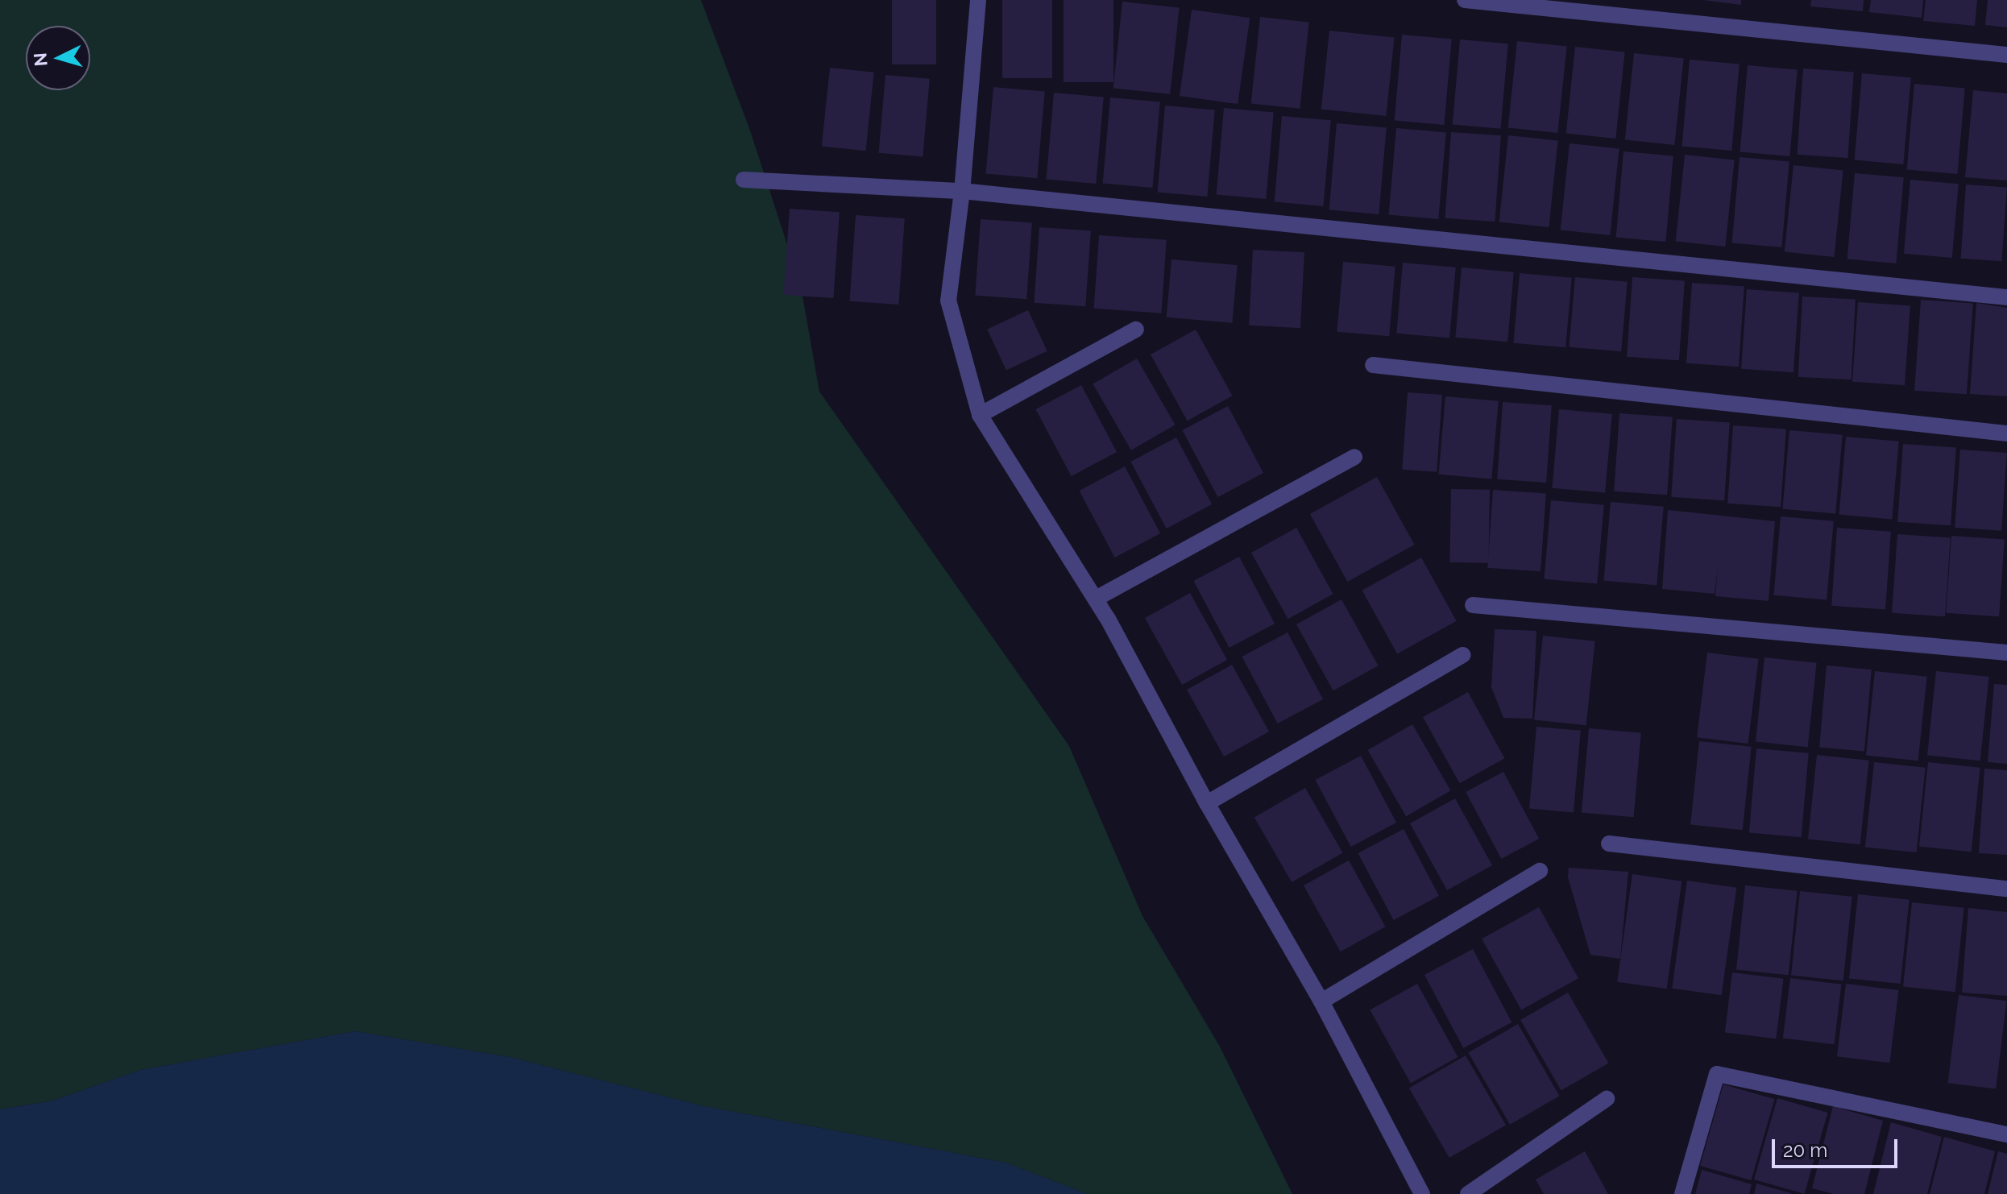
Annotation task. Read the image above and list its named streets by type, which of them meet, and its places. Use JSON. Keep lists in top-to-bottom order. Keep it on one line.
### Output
{"scale_bar":"20 m","north":"left"}
